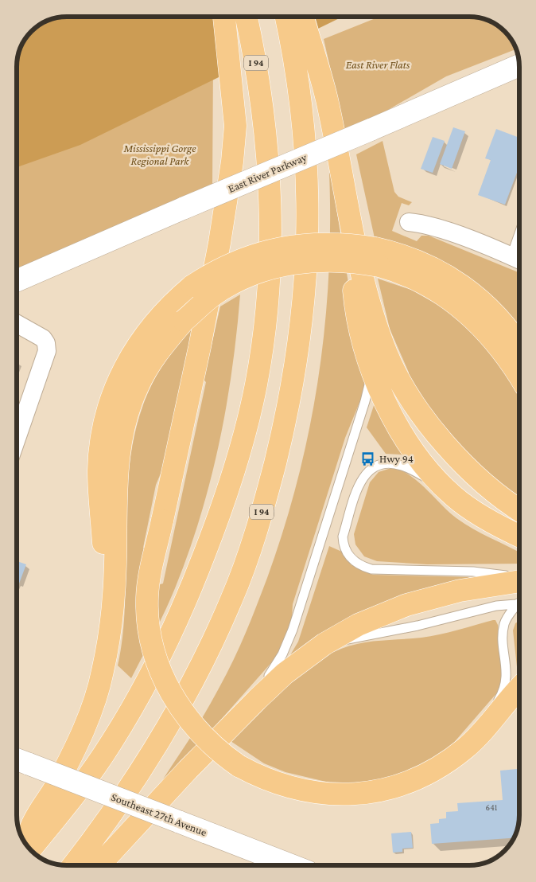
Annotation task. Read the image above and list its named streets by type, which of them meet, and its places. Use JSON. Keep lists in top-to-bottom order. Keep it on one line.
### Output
{"streets":{"highway":["I 94"],"street":["East River Parkway","Southeast 27th Avenue"]},"parks":["East River Flats","Mississippi Gorge Regional Park"],"places":{"bus stop":["Hwy 94"]},"house_numbers":["641"]}
